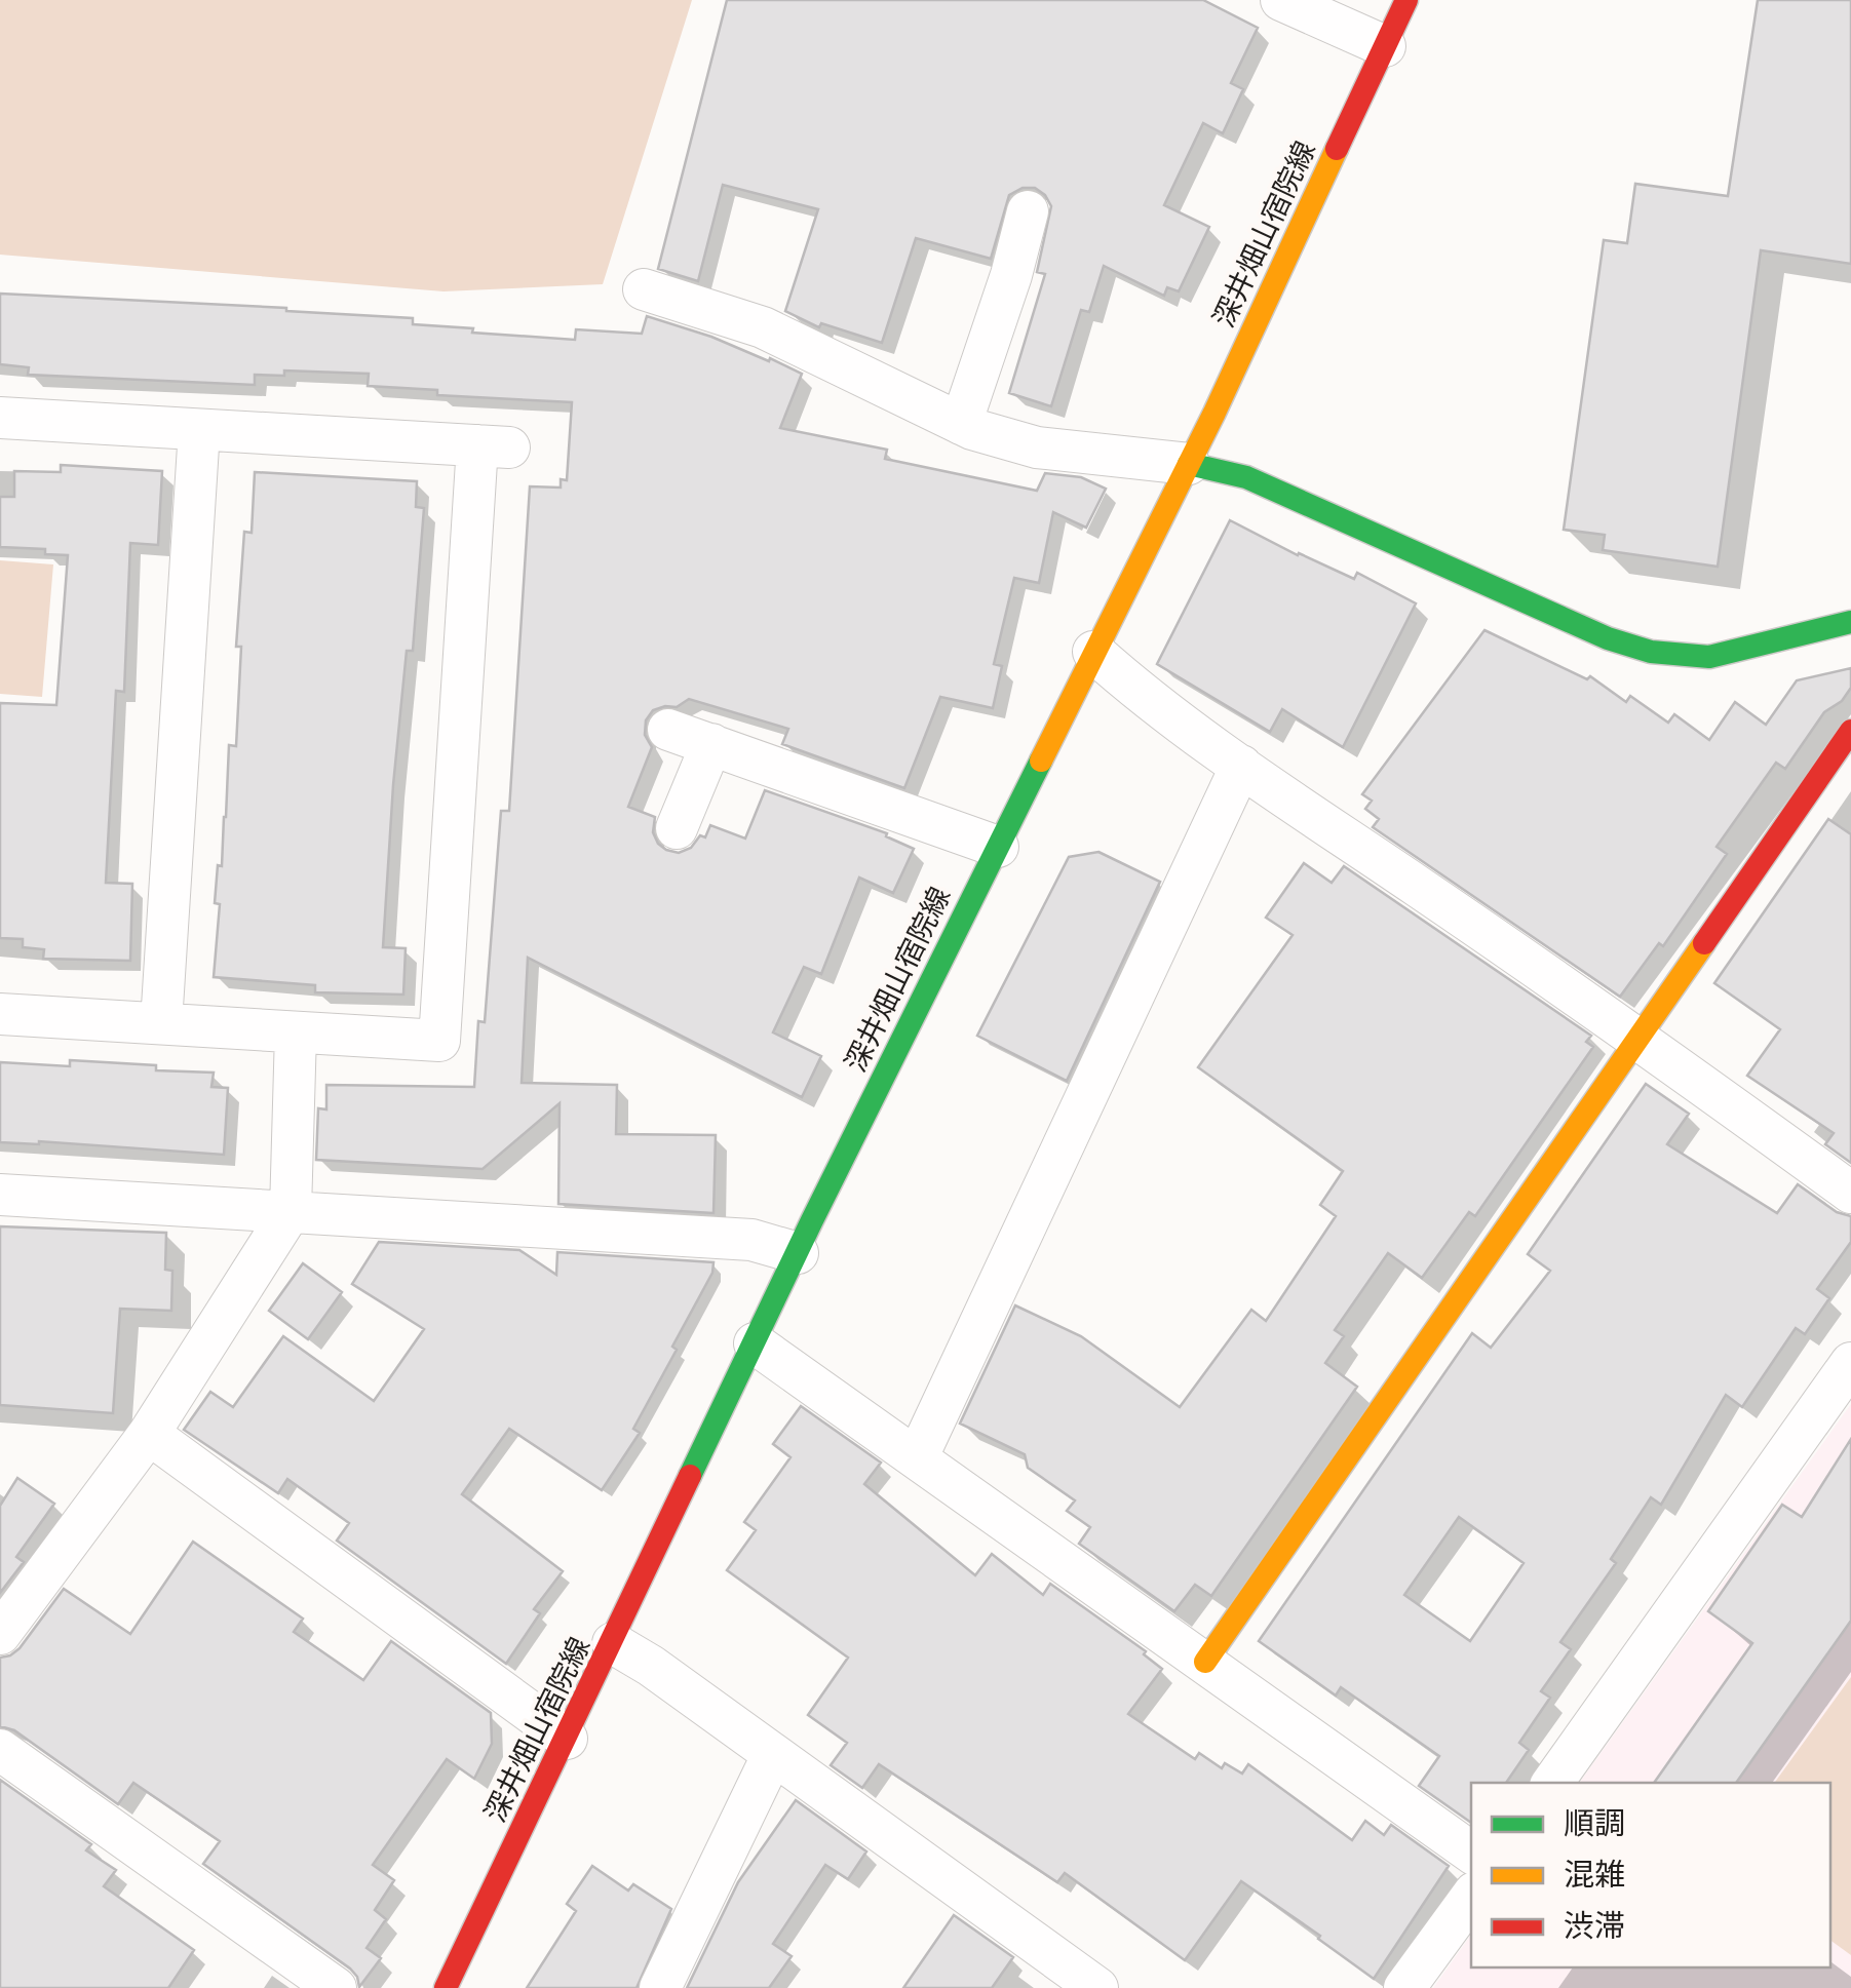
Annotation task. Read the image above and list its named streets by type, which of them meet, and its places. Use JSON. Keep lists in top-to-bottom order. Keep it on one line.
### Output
{"streets":{"main road":["深井畑山宿院線"]},"legend":["順調","混雑","渋滞"]}
